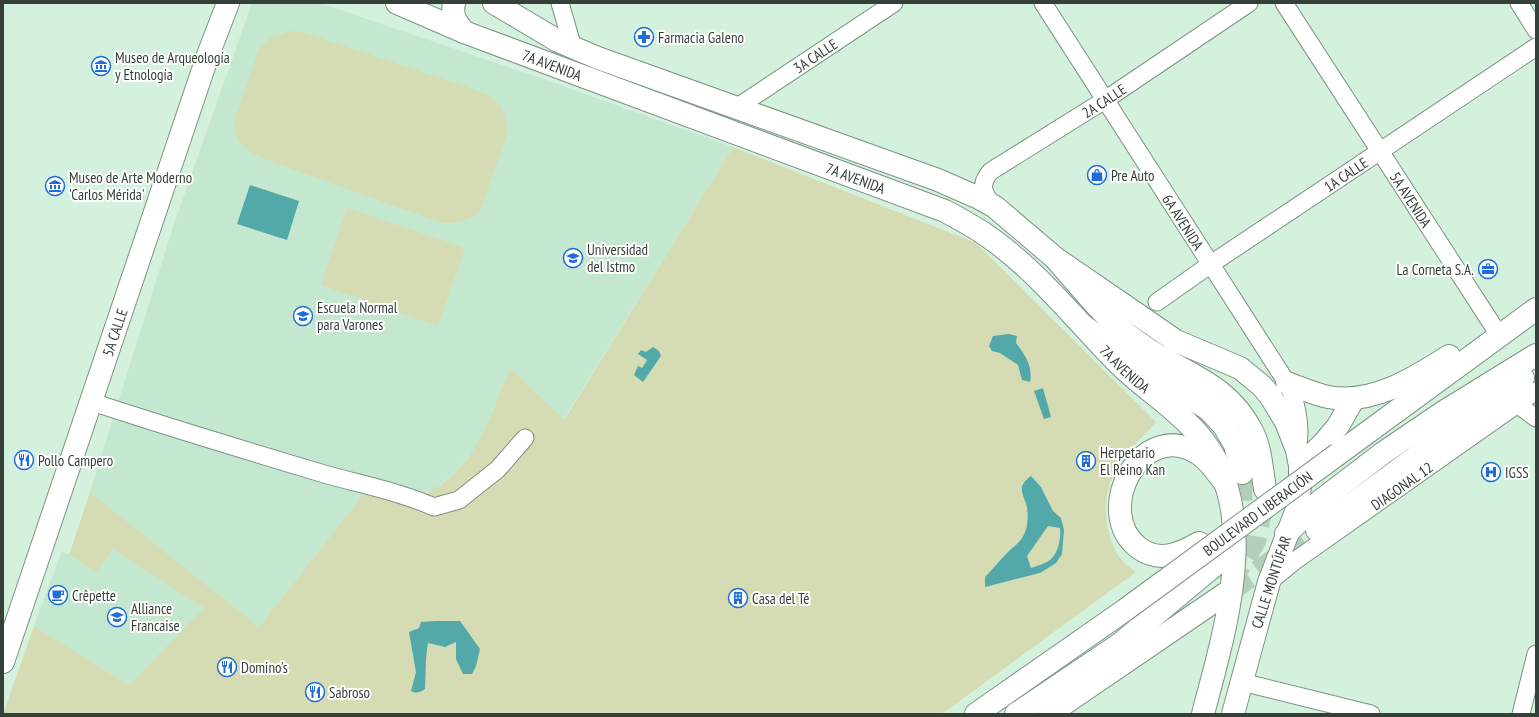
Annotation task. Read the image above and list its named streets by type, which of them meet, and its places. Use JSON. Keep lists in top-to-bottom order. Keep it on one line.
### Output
{"streets":{"main road":["7A AVENIDA","5A CALLE","BOULEVARD LIBERACIÓN","CALLE MONTÚFAR"],"street":["3A CALLE","2A CALLE","1A CALLE","5A AVENIDA","6A AVENIDA","DIAGONAL 12"]},"crossings":[["3A CALLE","7A AVENIDA"],["7A AVENIDA","2A CALLE"],["7A AVENIDA","6A AVENIDA"],["7A AVENIDA","CALLE MONTÚFAR"],["2A CALLE","6A AVENIDA"],["1A CALLE","5A AVENIDA"],["1A CALLE","6A AVENIDA"],["5A AVENIDA","BOULEVARD LIBERACIÓN"],["6A AVENIDA","CALLE MONTÚFAR"],["DIAGONAL 12","CALLE MONTÚFAR"]],"places":{"pharmacy":["Farmacia Galeno"],"museum":["Museo de Arqueología y Etnología","Museo de Arte Moderno 'Carlos Mérida'"],"shop":["Pre Auto"],"school or university":["Universidad del Istmo","Escuela Normal para Varones","Alliance Francaise"],"office":["La Corneta S.A."],"restaurant":["Pollo Campero","Domino's","Sabroso"],"building":["Herpetario El Reino Kan","Casa del Té"],"hospital":["IGSS"],"cafe":["Crêpette"]}}
